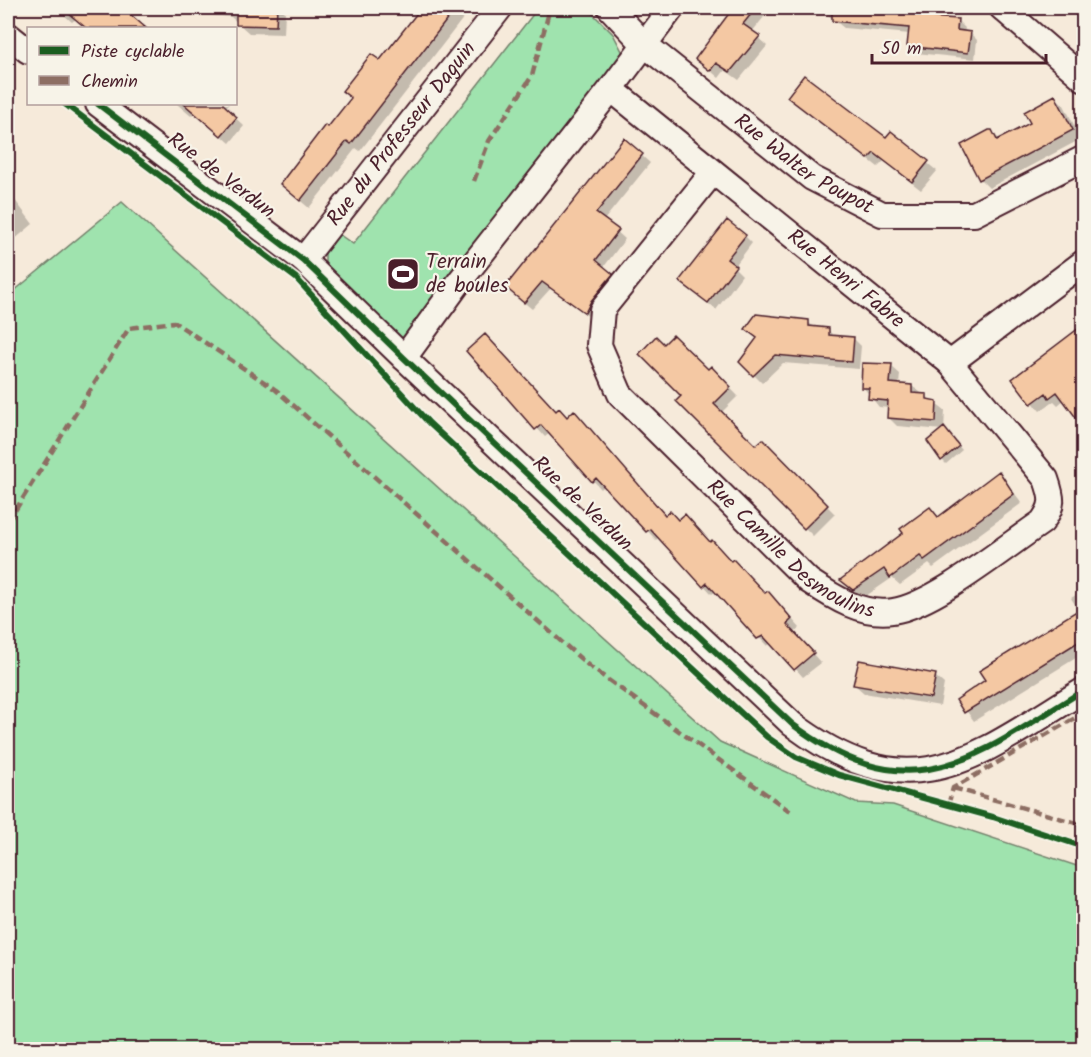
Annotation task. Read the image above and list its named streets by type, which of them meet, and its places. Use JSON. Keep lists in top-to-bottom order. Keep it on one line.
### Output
{"streets":{"street":["Rue du Professeur Daguin","Rue Walter Poupot","Rue de Verdun","Rue Henri Fabre","Rue Camille Desmoulins"]},"crossings":[["Rue du Professeur Daguin","Rue de Verdun"],["Rue Henri Fabre","Rue Camille Desmoulins"]],"places":{"sports":["Terrain de boules"]},"legend":["Piste cyclable","Chemin"],"scale_bar":"50 m"}
